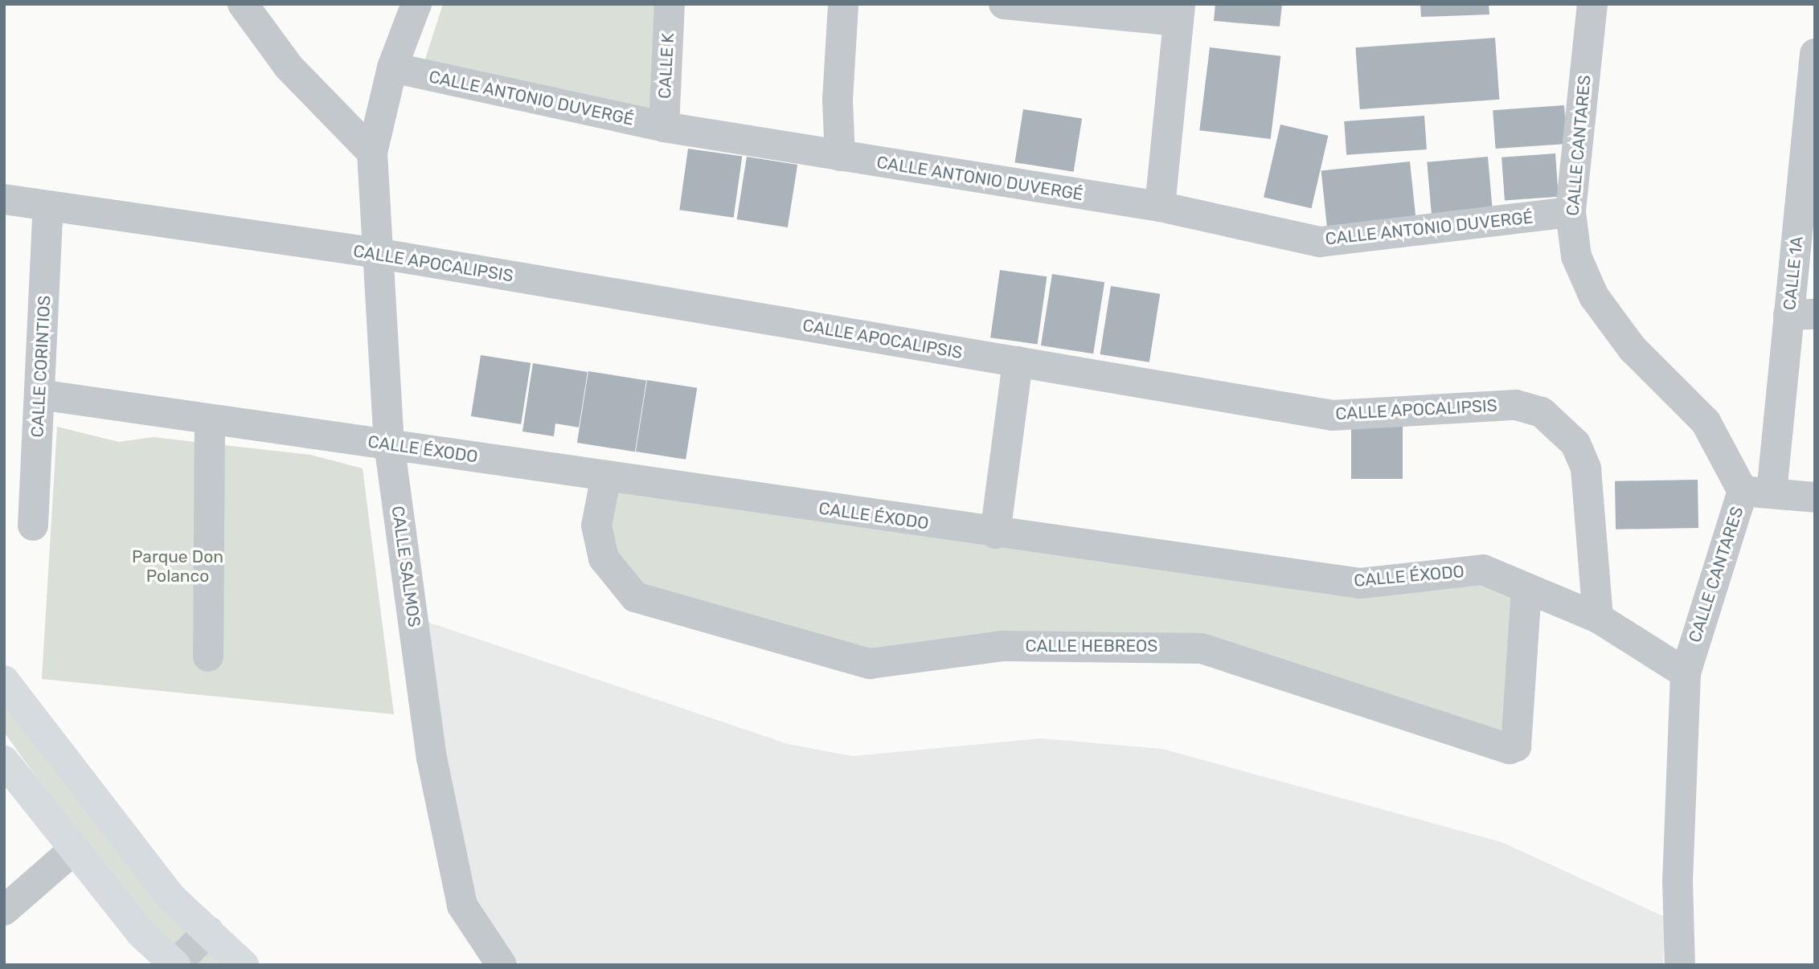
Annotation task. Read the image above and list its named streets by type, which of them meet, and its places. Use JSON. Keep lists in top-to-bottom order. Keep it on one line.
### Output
{"streets":{"street":["CALLE K","CALLE ANTONIO DUVERGÉ","CALLE CANTARES","CALLE APOCALIPSIS","CALLE 1A","CALLE CORINTIOS","CALLE ÉXODO","CALLE SALMOS","CALLE HEBREOS"]},"crossings":[["CALLE K","CALLE ANTONIO DUVERGÉ"],["CALLE ANTONIO DUVERGÉ","CALLE CANTARES"],["CALLE ANTONIO DUVERGÉ","CALLE SALMOS"],["CALLE CANTARES","CALLE 1A"],["CALLE CANTARES","CALLE ÉXODO"],["CALLE APOCALIPSIS","CALLE CORINTIOS"],["CALLE APOCALIPSIS","CALLE ÉXODO"],["CALLE APOCALIPSIS","CALLE SALMOS"],["CALLE CORINTIOS","CALLE ÉXODO"],["CALLE ÉXODO","CALLE SALMOS"],["CALLE ÉXODO","CALLE HEBREOS"]],"parks":["Parque Don Polanco"]}
